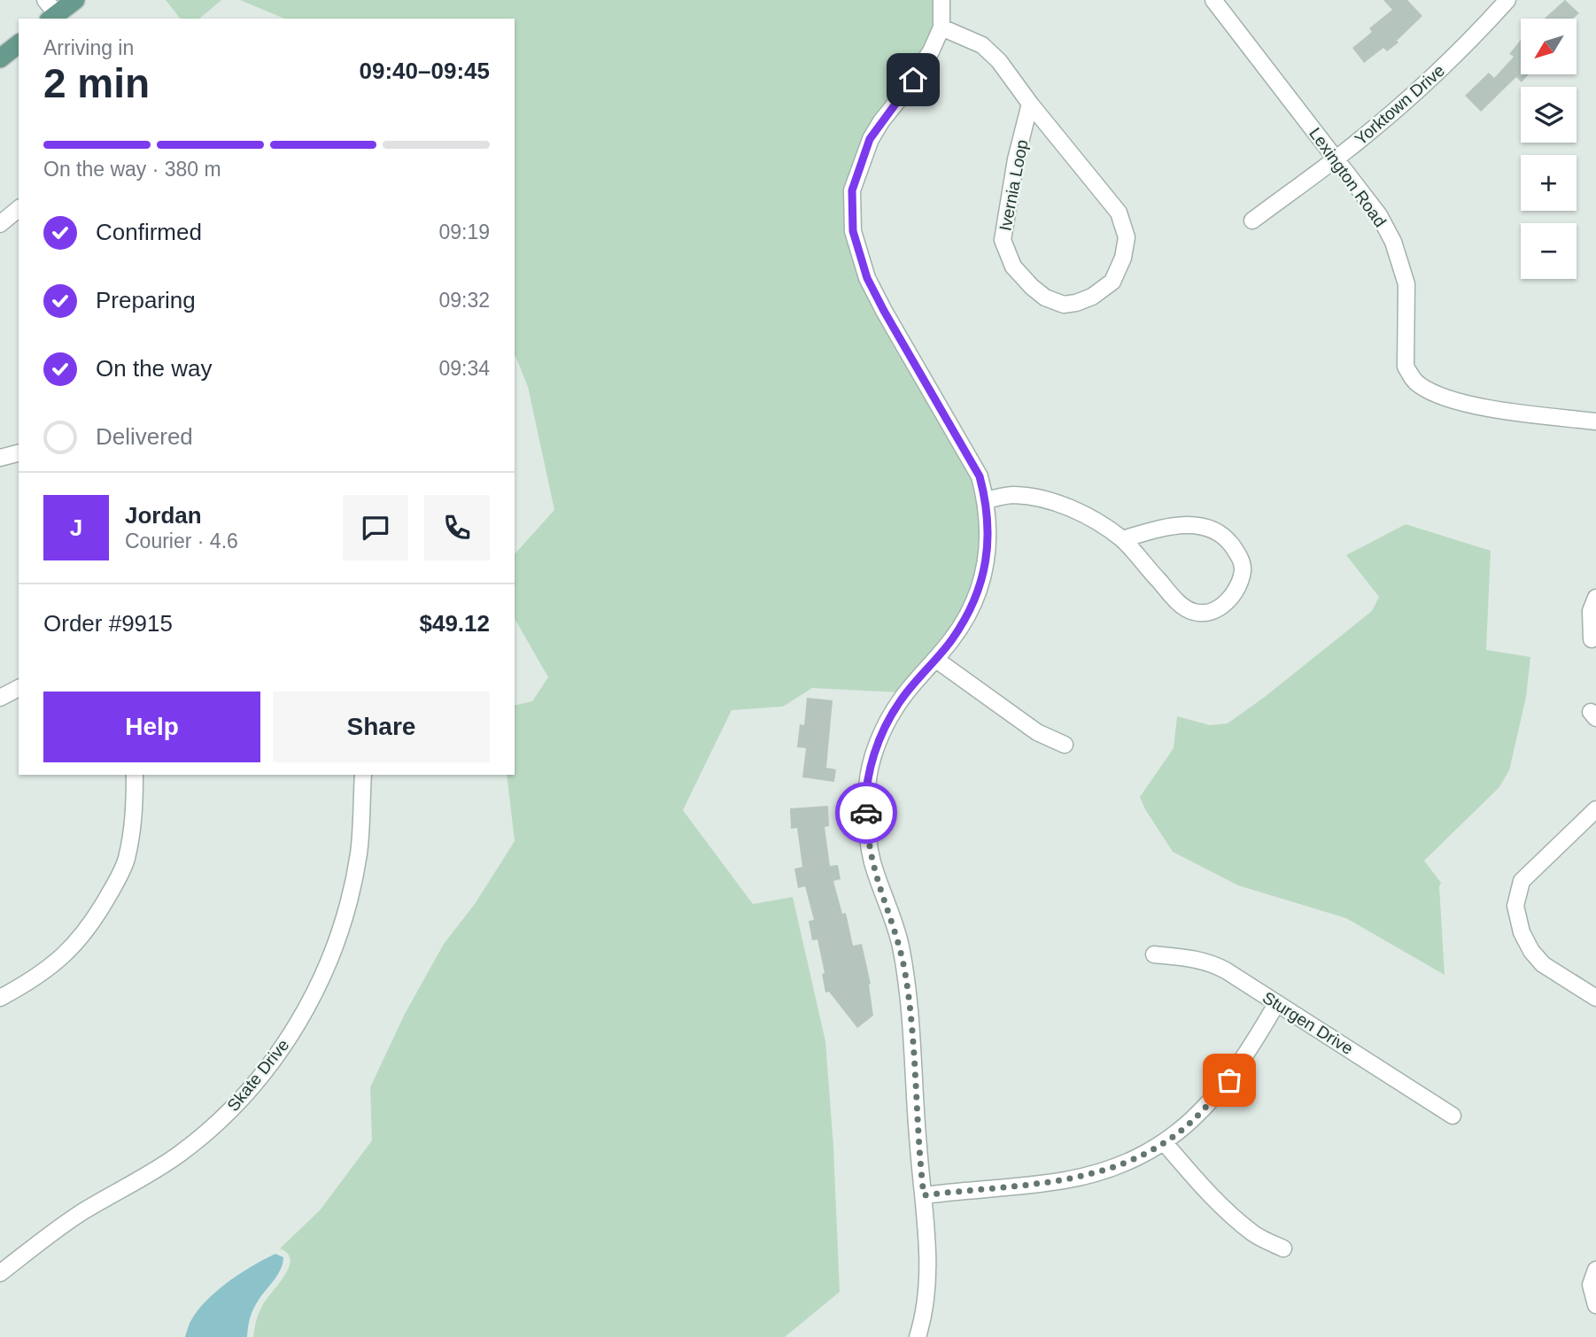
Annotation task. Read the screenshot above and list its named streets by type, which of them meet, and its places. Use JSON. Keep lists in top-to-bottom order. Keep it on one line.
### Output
{"streets":{"street":["Yorktown Drive","Lexington Road","Ivernia Loop","Sturgen Drive","Skate Drive"]},"crossings":[["Yorktown Drive","Lexington Road"]],"north":"bottom left","page":{"map_buttons":["+","−"],"heading":["2 min","Arriving in","09:40–09:45"],"panel":["Jordan","Courier · 4.6","Order #9915","$49.12"],"bar":"On the way · 380 m","list":[["Confirmed","09:19"],["Preparing","09:32"],["On the way","09:34"],"Delivered"],"round":"J","buttons":["Help","Share"]}}
